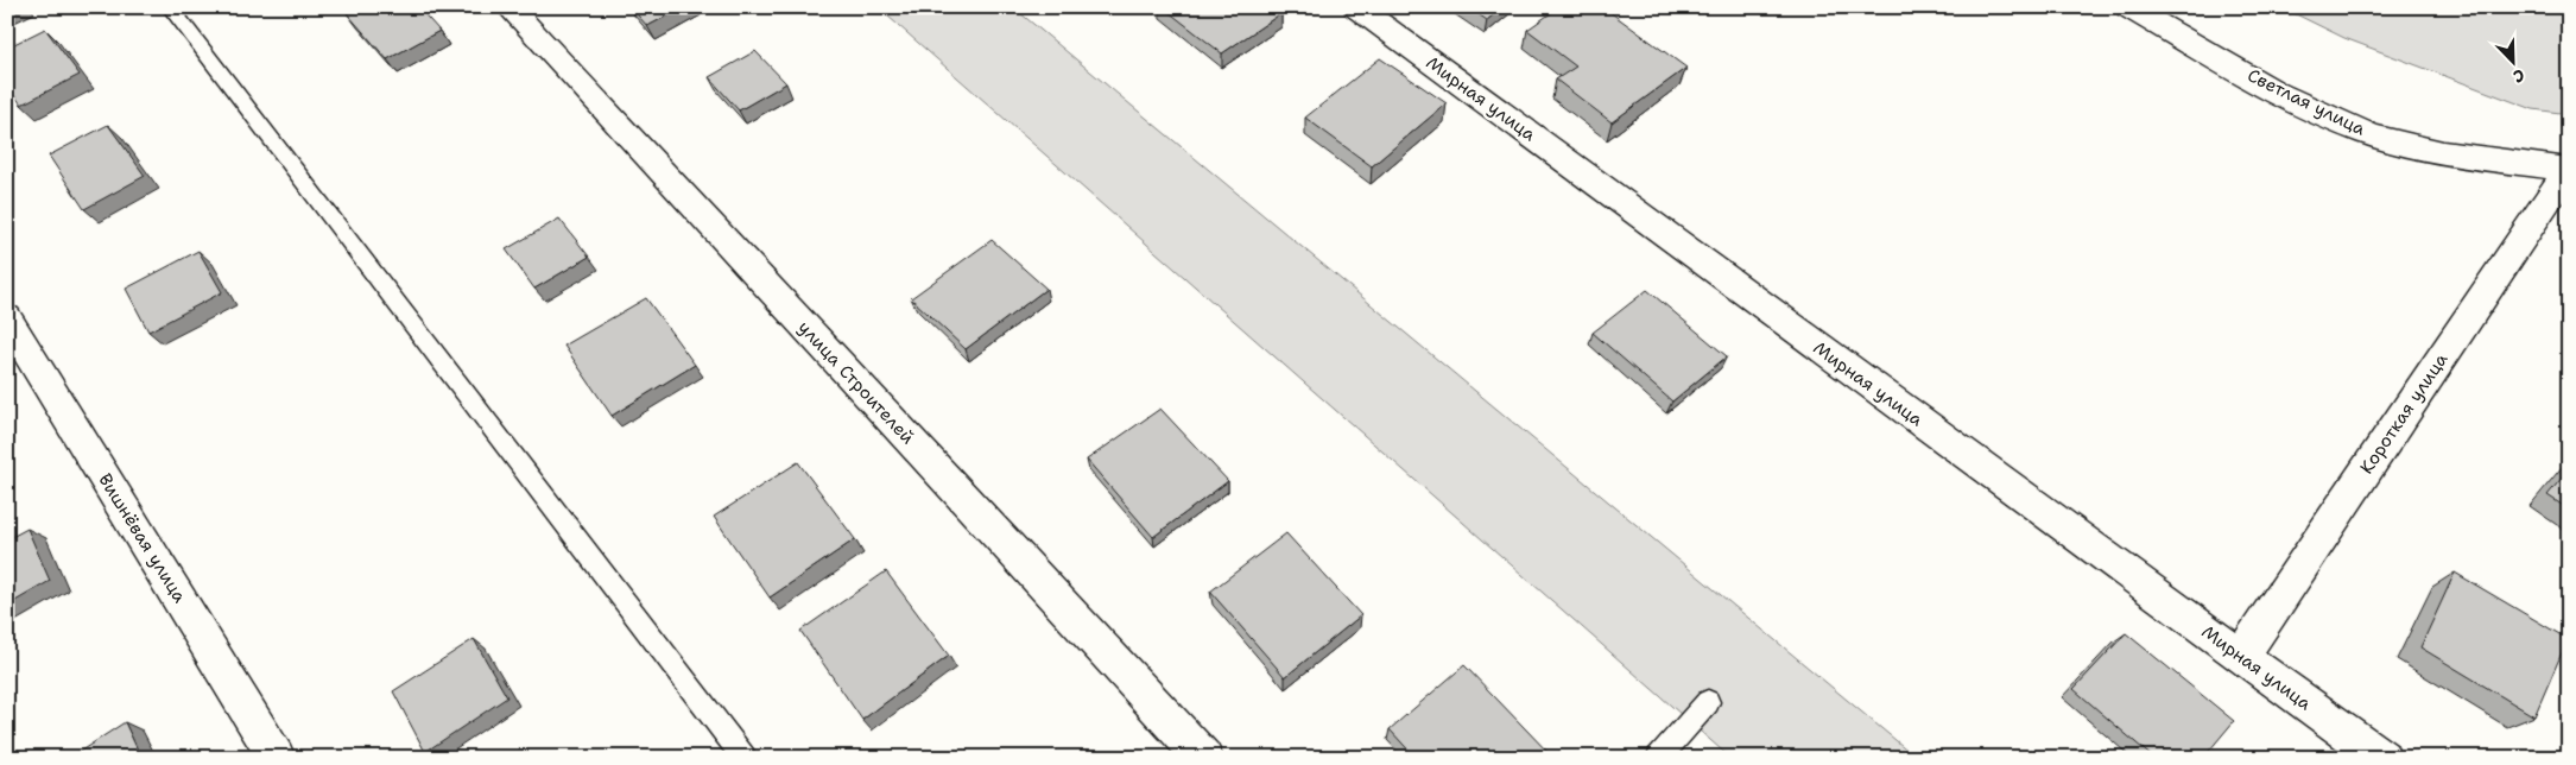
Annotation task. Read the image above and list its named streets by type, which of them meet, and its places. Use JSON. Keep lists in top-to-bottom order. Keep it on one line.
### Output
{"streets":{"street":["Мирная улица","Светлая улица","улица Строителей","Короткая улица","Вишнёвая улица"]},"crossings":[["Мирная улица","Короткая улица"],["Светлая улица","Короткая улица"]],"north":"bottom right"}
